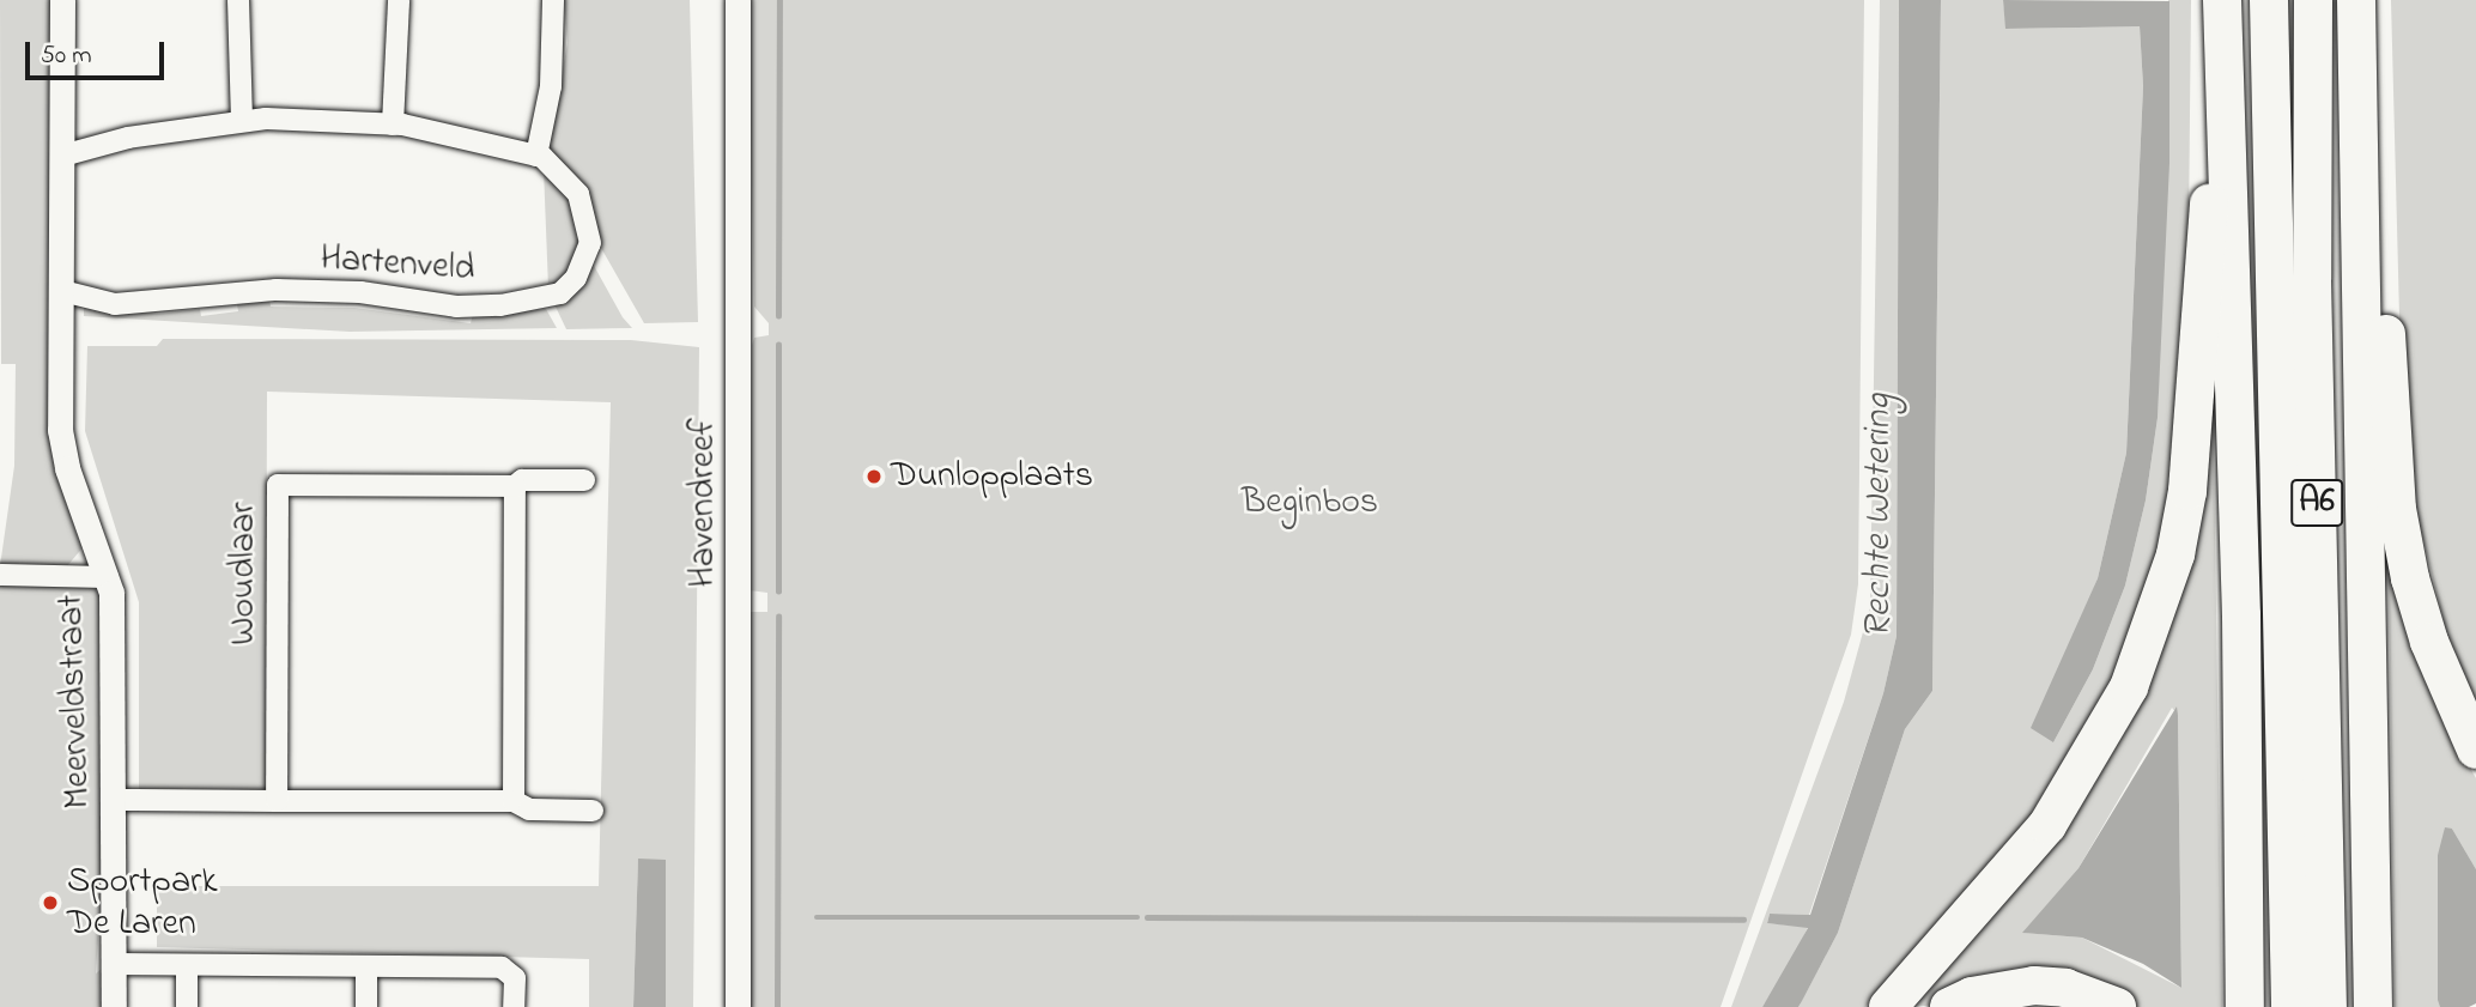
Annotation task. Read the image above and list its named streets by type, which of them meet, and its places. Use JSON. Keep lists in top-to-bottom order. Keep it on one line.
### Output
{"streets":{"highway":["A6"],"street":["Hartenveld","Havendreef","Woudlaar","Meerveldstraat"]},"crossings":[["Hartenveld","Meerveldstraat"]],"water":["Rechte Wetering"],"parks":["Beginbos"],"places":["Dunlopplaats","Sportpark De Laren"],"scale_bar":"50 m"}
